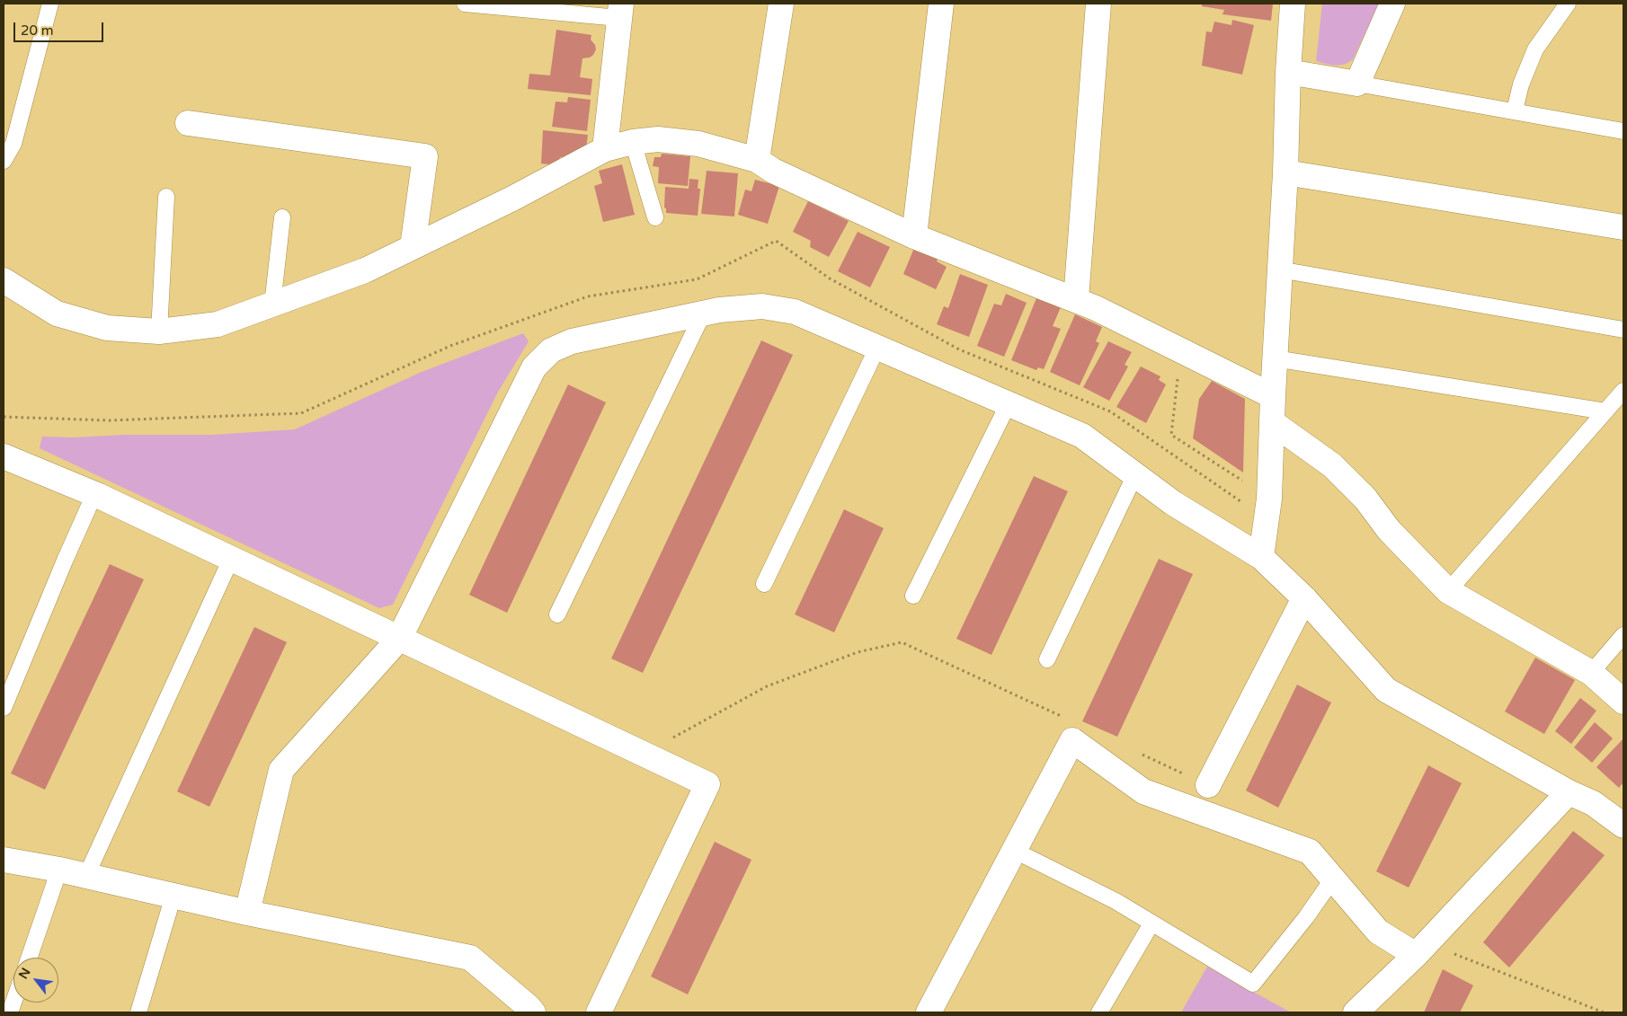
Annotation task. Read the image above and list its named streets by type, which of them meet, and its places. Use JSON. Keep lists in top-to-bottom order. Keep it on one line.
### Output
{"scale_bar":"20 m","north":"top left"}
